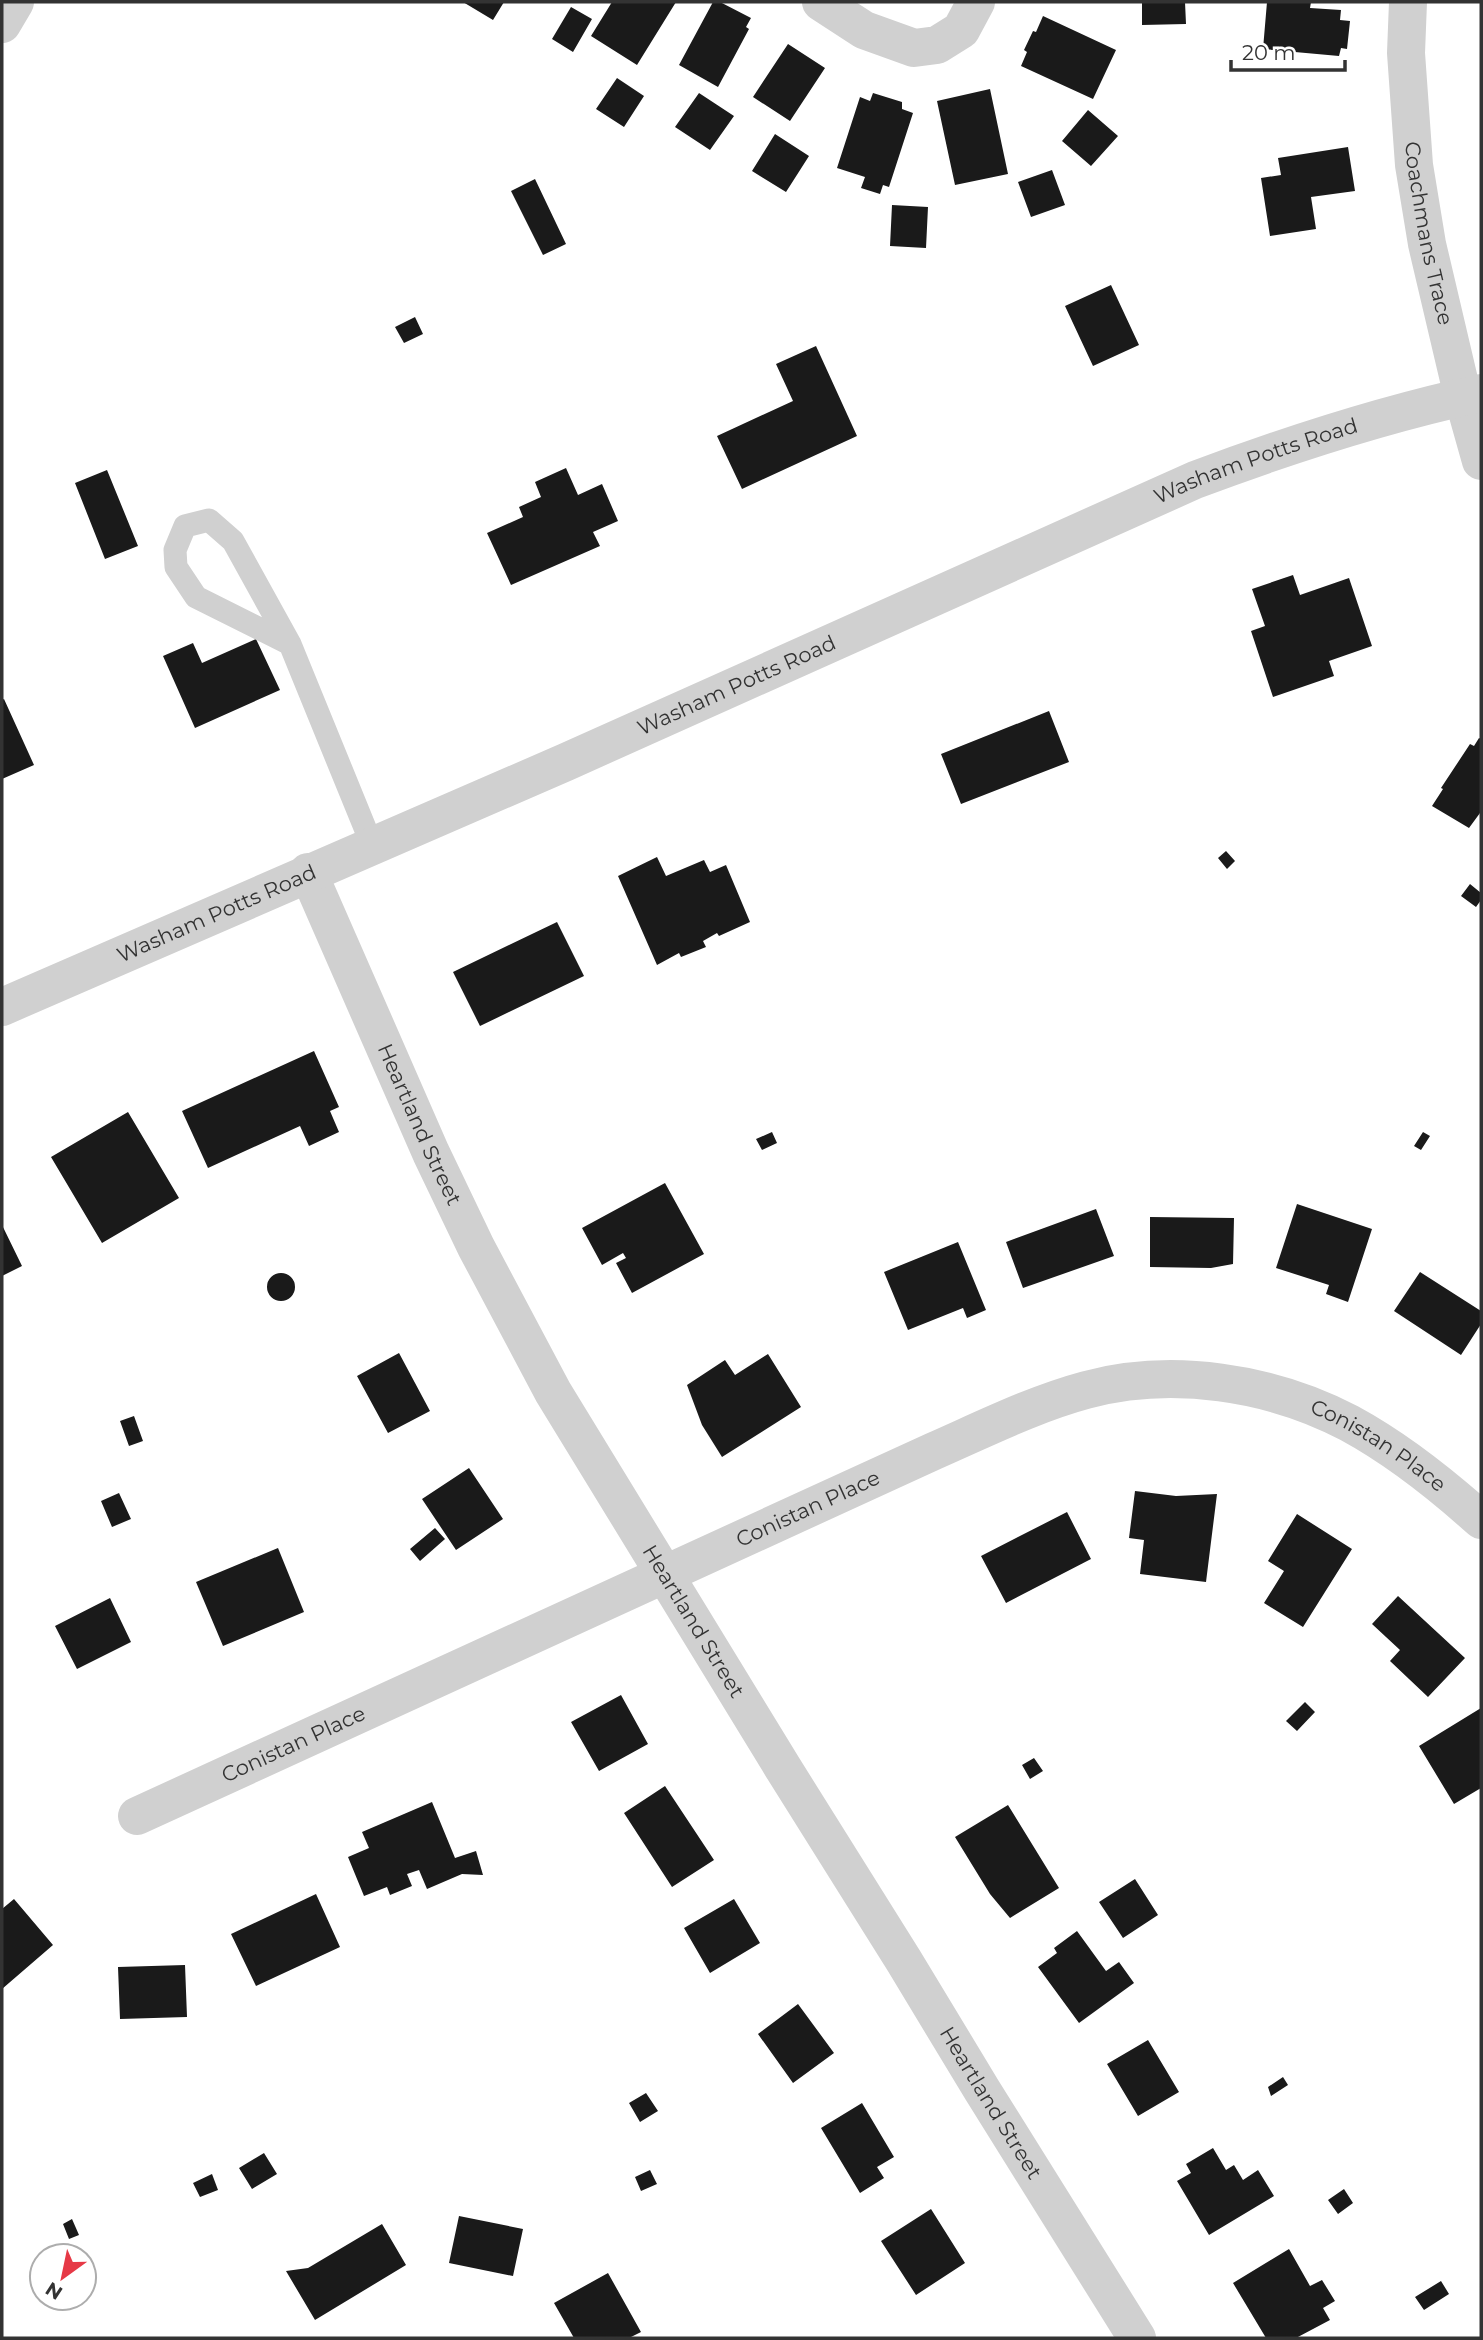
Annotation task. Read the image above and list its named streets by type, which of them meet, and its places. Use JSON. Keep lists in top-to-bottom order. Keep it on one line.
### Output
{"streets":{"street":["Coachmans Trace","Washam Potts Road","Heartland Street","Conistan Place"]},"crossings":[["Coachmans Trace","Washam Potts Road"],["Washam Potts Road","Heartland Street"],["Heartland Street","Conistan Place"]],"scale_bar":"20 m","north":"bottom left"}
